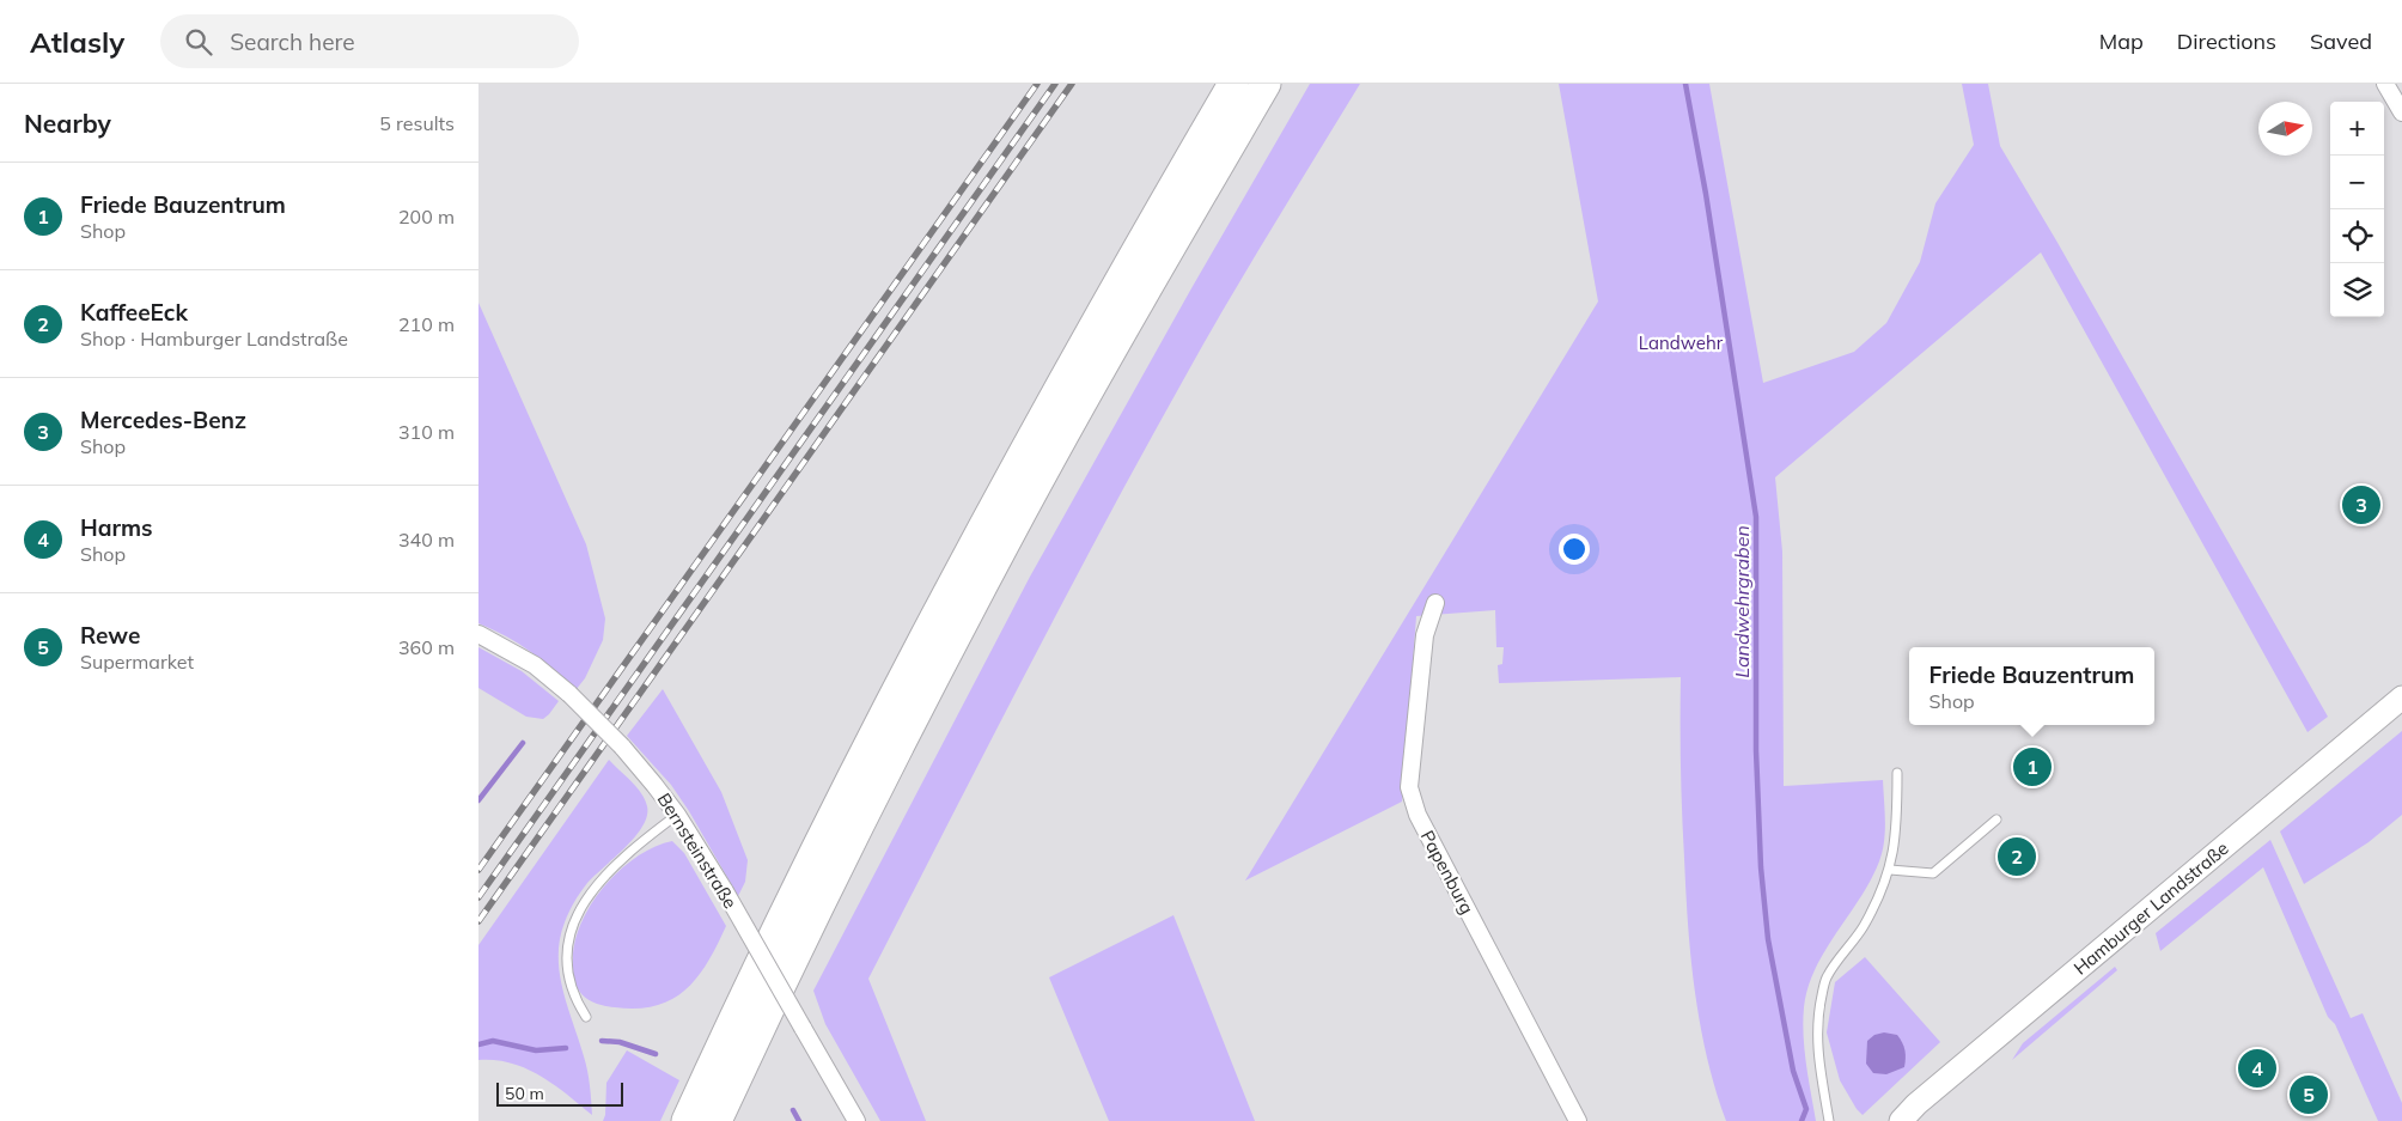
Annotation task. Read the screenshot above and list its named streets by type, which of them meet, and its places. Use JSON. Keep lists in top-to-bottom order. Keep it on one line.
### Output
{"streets":{"main road":["Hamburger Landstraße"],"street":["Bernsteinstraße","Papenburg"]},"water":["Landwehrgraben"],"parks":["Landwehr"],"scale_bar":"50 m","north":"right","page":{"header":"Atlasly","search":"Search here","nav":["Map","Directions","Saved"],"heading":["Nearby","5 results"],"map_buttons":["+","−"],"list":[{"mark":"1","name":"Friede Bauzentrum","note":"Shop","value":"200 m"},{"mark":"2","name":"KaffeeEck","note":"Shop · Hamburger Landstraße","value":"210 m"},{"mark":"3","name":"Mercedes-Benz","note":"Shop","value":"310 m"},{"mark":"4","name":"Harms","note":"Shop","value":"340 m"},{"mark":"5","name":"Rewe","note":"Supermarket","value":"360 m"}],"pins":["3","1","2","4","5"],"popup":["Friede Bauzentrum","Shop"],"scale":"50 m"}}
